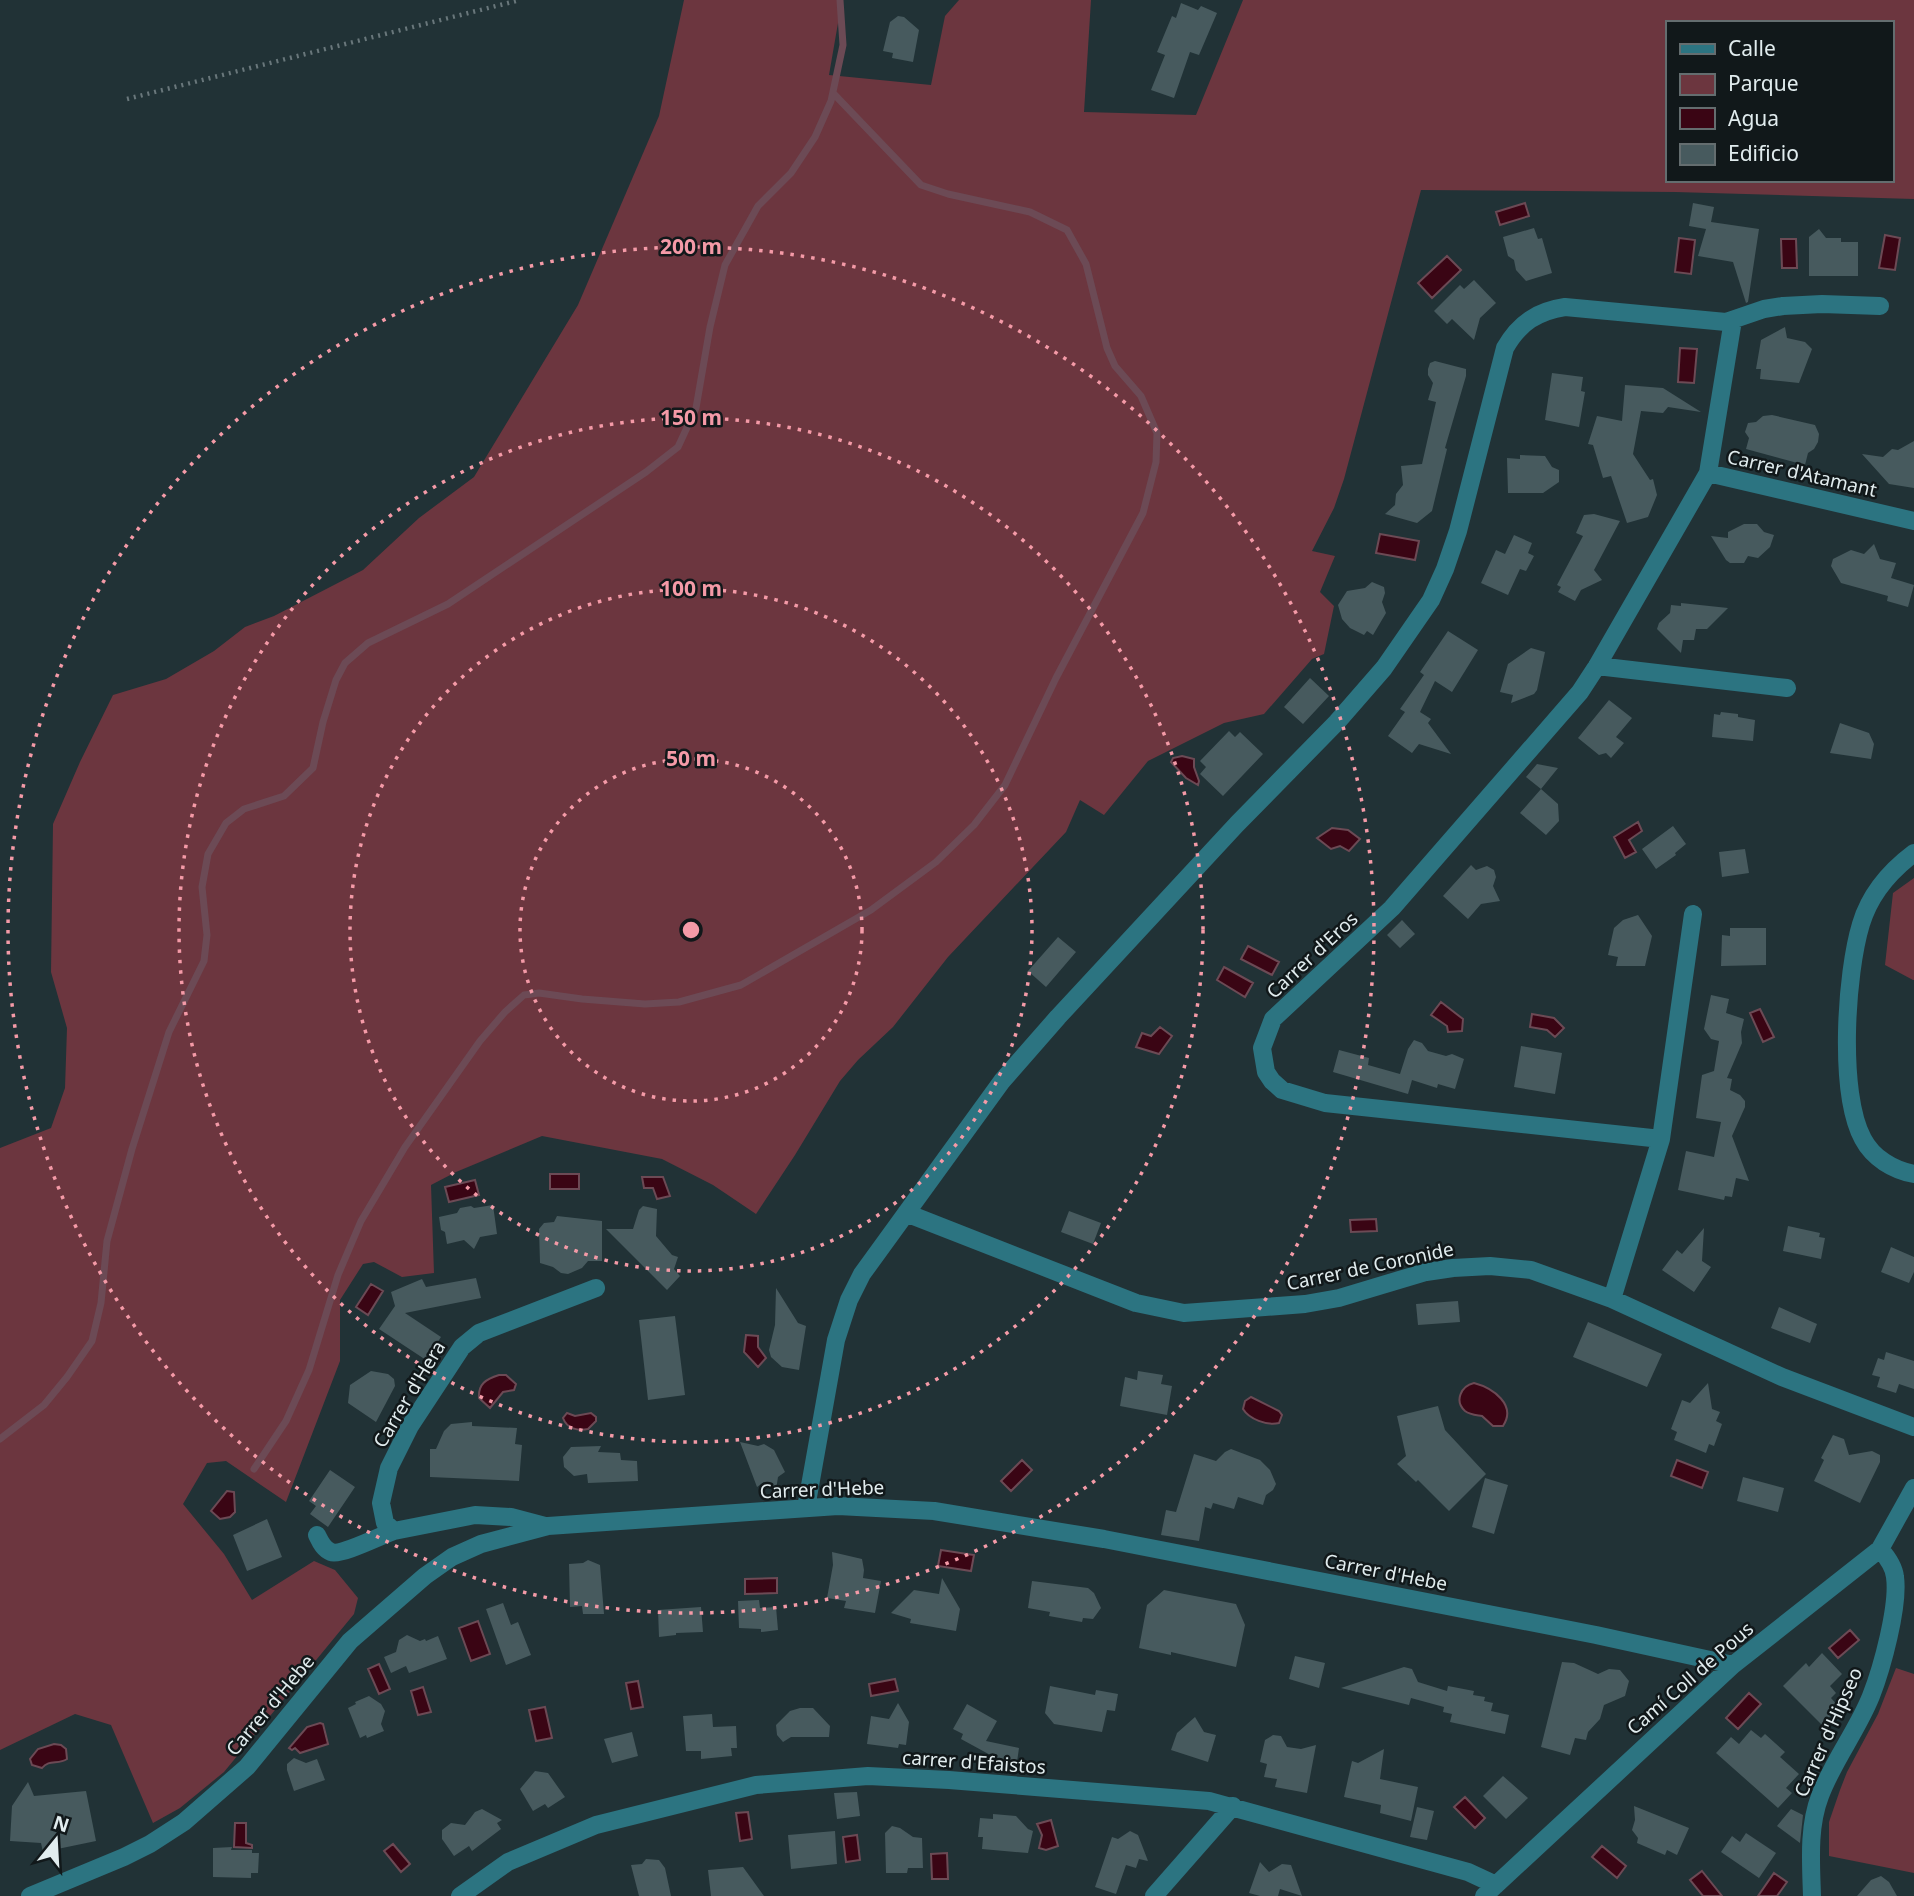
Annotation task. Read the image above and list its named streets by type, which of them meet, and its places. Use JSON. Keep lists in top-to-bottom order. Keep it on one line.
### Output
{"streets":{"street":["Carrer d'Atamant","Carrer d'Eros","Carrer de Coronide","Carrer d'Hera","Carrer d'Hebe","Camí Coll de Pous","Carrer d'Hipseo","carrer d'Efaistos"]},"crossings":[["Carrer d'Atamant","Carrer d'Eros"],["Carrer d'Hebe","Camí Coll de Pous"],["Camí Coll de Pous","Carrer d'Hipseo"],["Camí Coll de Pous","carrer d'Efaistos"]],"legend":["Calle","Parque","Agua","Edificio"],"north":"top","rings":["200 m","150 m","100 m","50 m"]}
